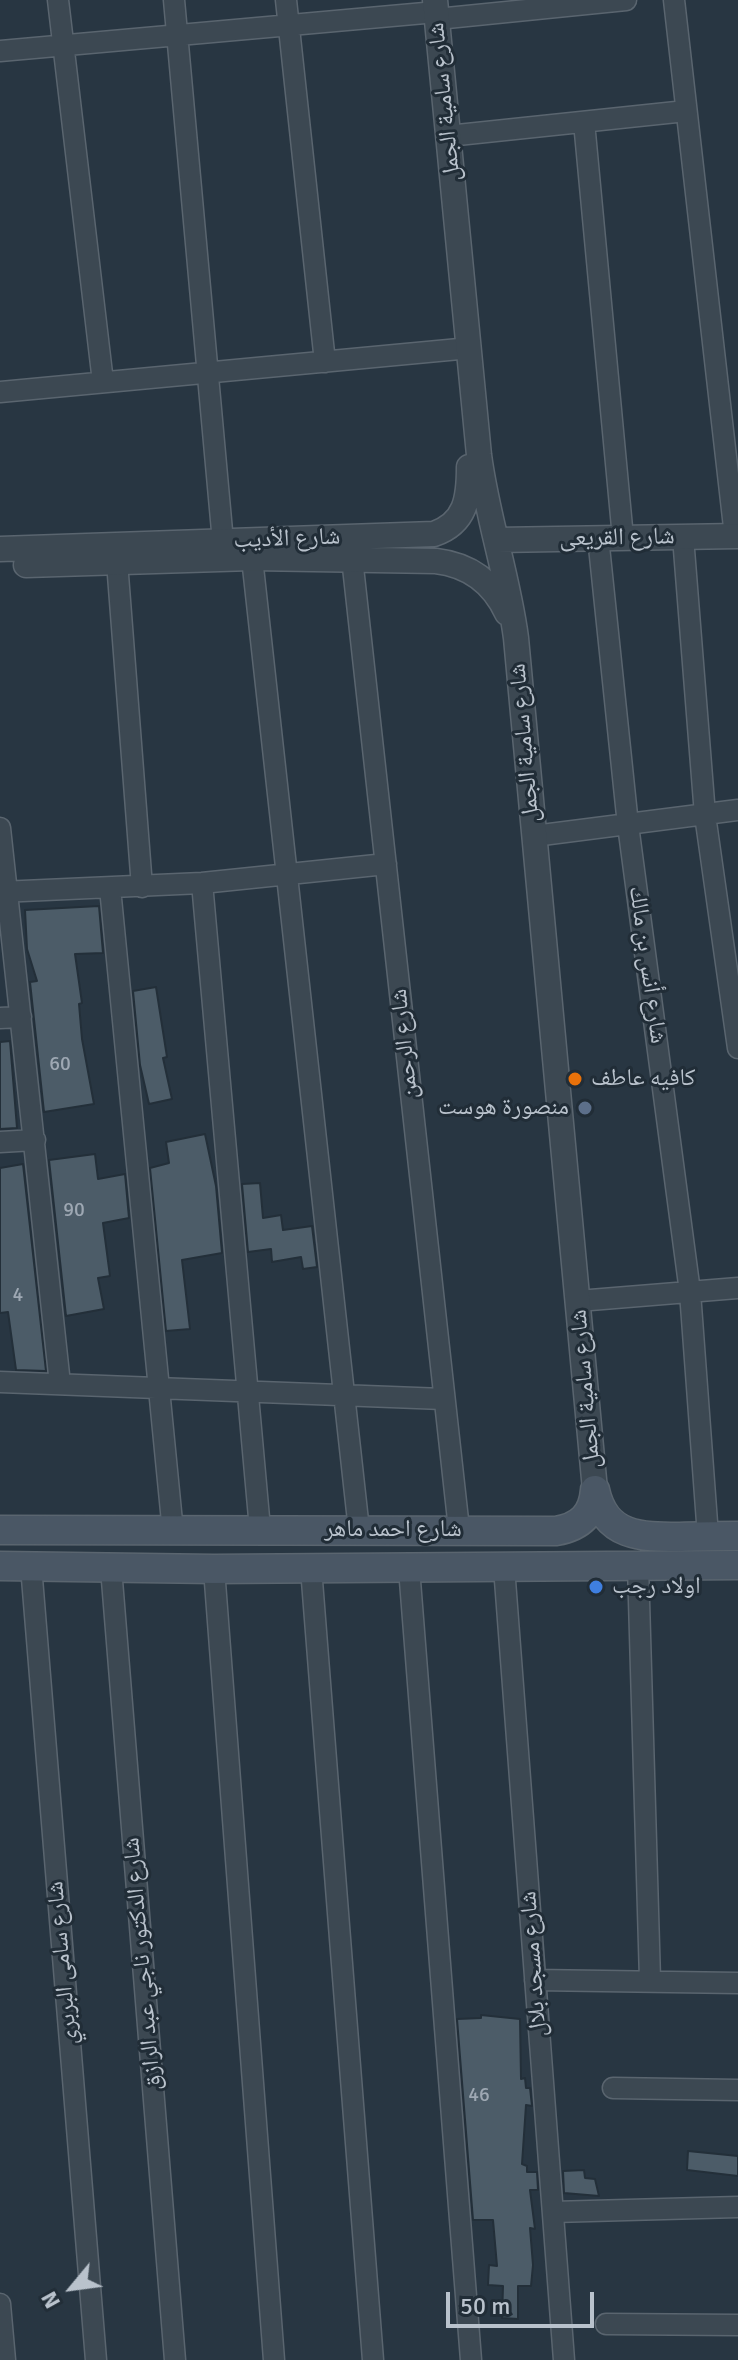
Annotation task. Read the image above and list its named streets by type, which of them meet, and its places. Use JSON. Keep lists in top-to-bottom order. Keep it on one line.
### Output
{"streets":{"main road":["شارع احمد ماهر"],"street":["شارع سامية الجمل","شارع القريعى","شارع الأديب","شارع أنس بن مالك","شارع الرحمن","شارع سامى البربري","شارع الدكتور ناجي عبد الرازق","شارع مسجد بلال"]},"crossings":[["شارع سامية الجمل","شارع القريعى"],["شارع سامية الجمل","شارع الأديب"],["شارع القريعى","شارع أنس بن مالك"],["شارع الأديب","شارع الرحمن"],["شارع الرحمن","شارع احمد ماهر"],["شارع احمد ماهر","شارع سامى البربري"],["شارع احمد ماهر","شارع الدكتور ناجي عبد الرازق"],["شارع احمد ماهر","شارع مسجد بلال"]],"places":["كافيه عاطف","منصورة هوست","اولاد رجب"],"house_numbers":["60","90","4","46"],"scale_bar":"50 m","north":"bottom left"}
